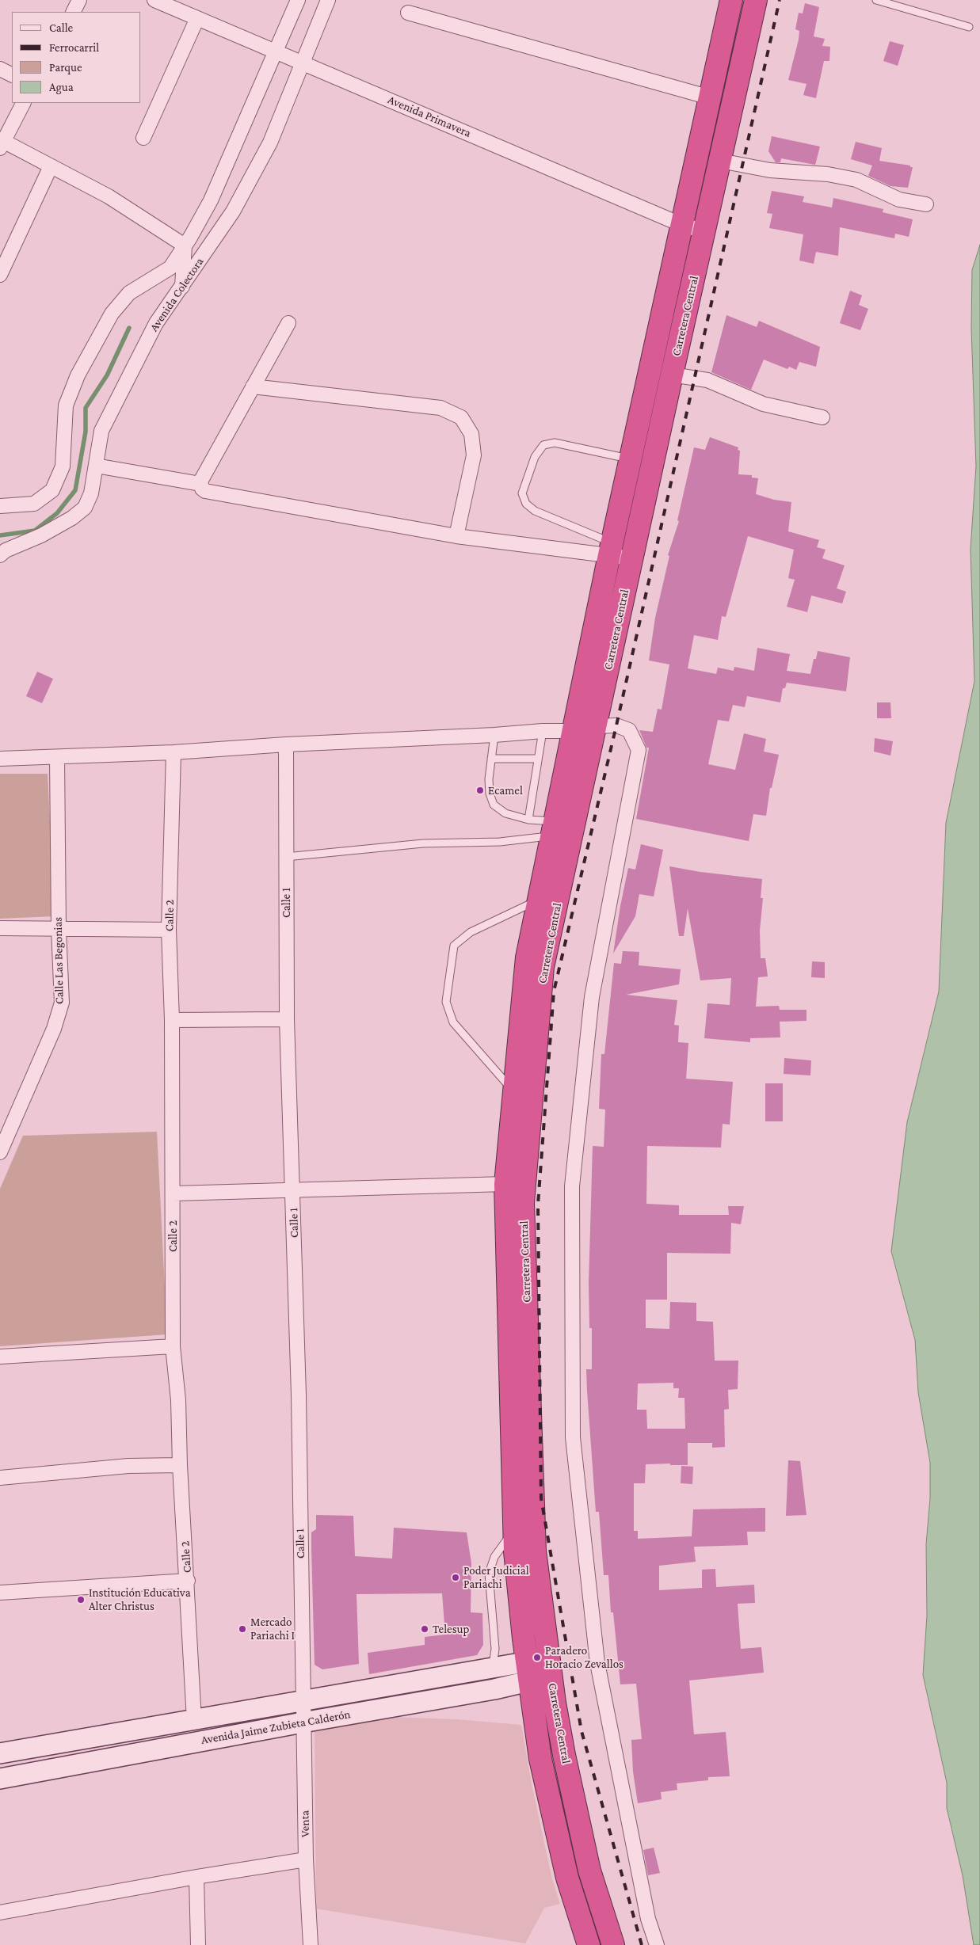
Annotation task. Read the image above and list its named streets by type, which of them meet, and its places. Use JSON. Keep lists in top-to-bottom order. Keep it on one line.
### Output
{"streets":{"highway":["Carretera Central"],"street":["Avenida Primavera","Avenida Colectora","Calle 1","Calle 2","Calle Las Begonias","Avenida Jaime Zubieta Calderón","Venta"]},"crossings":[["Avenida Primavera","Avenida Colectora"],["Avenida Primavera","Carretera Central"],["Carretera Central","Avenida Jaime Zubieta Calderón"],["Calle 1","Avenida Jaime Zubieta Calderón"],["Calle 1","Venta"],["Calle 2","Avenida Jaime Zubieta Calderón"],["Avenida Jaime Zubieta Calderón","Venta"]],"places":["Ecamel","Poder Judicial Pariachi","Institución Educativa Alter Christus","Mercado Pariachi I","Telesup","Paradero Horacio Zevallos"],"legend":["Calle","Ferrocarril","Parque","Agua"]}
